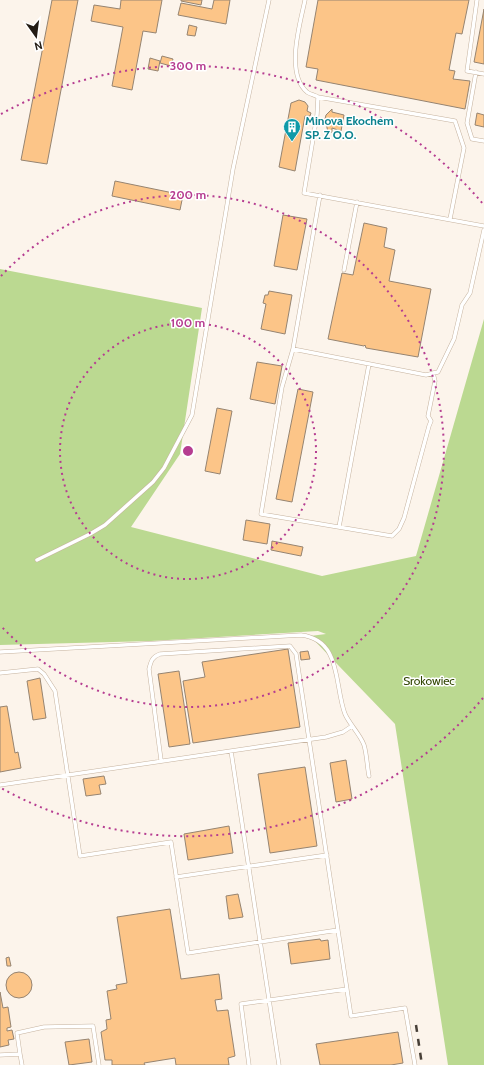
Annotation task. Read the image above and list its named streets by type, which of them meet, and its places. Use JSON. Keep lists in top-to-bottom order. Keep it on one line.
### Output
{"parks":["Srokowiec"],"places":{"building":["Minova Ekochem SP. Z O.O."]},"north":"bottom","rings":["300 m","200 m","100 m"]}
